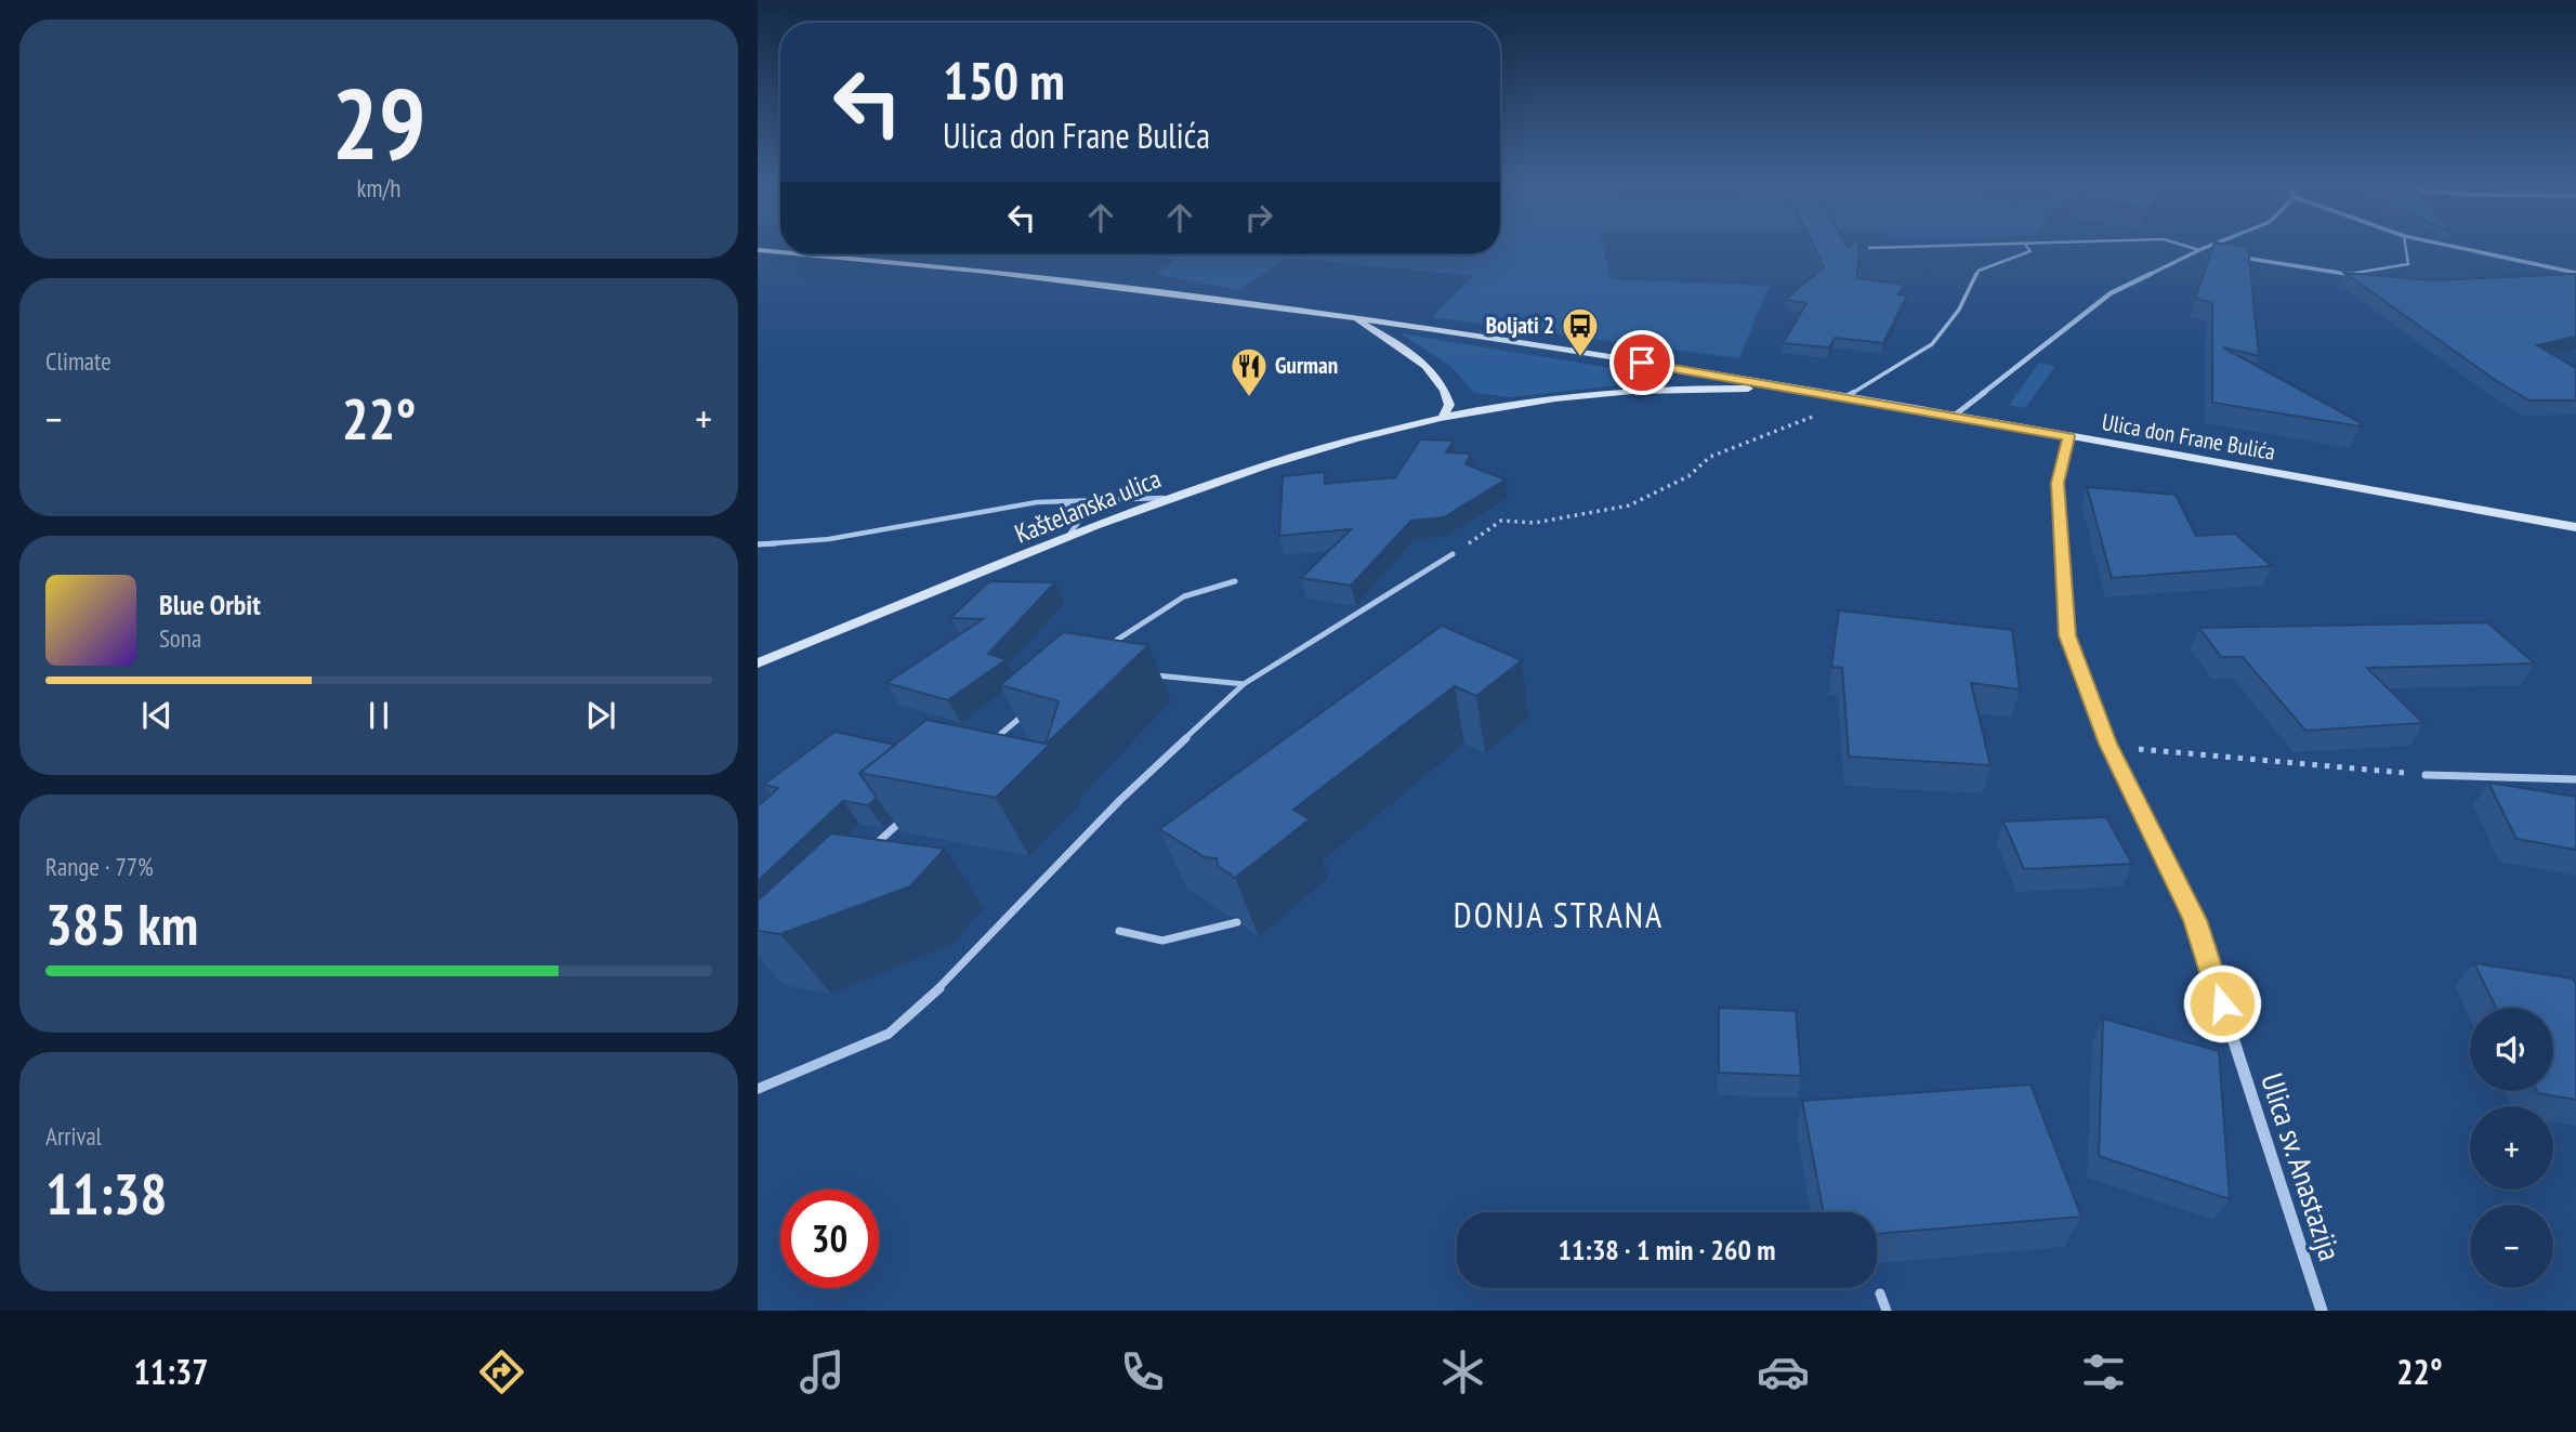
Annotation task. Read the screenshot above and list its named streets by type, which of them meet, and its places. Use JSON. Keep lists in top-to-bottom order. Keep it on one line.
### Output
{"streets":{"street":["Ulica don Frane Bulića","Kaštelanska ulica","Ulica sv. Anastazija"]},"crossings":[["Ulica don Frane Bulića","Kaštelanska ulica"],["Ulica don Frane Bulića","Ulica sv. Anastazija"]],"districts":["DONJA STRANA"],"places":{"bus stop":["Boljati 2"],"restaurant":["Gurman"]},"page":{"tile":[["29","km/h"],"Climate",["Range · 77%","385 km"],["Arrival","11:38"]],"turn":["150 m","Ulica don Frane Bulića"],"heat":["−","22°","+"],"song":["Blue Orbit","Sona"],"map_buttons":["+","−"],"limit":"30","trip":"11:38 · 1 min · 260 m","tabs":["11:37","22°"]}}
